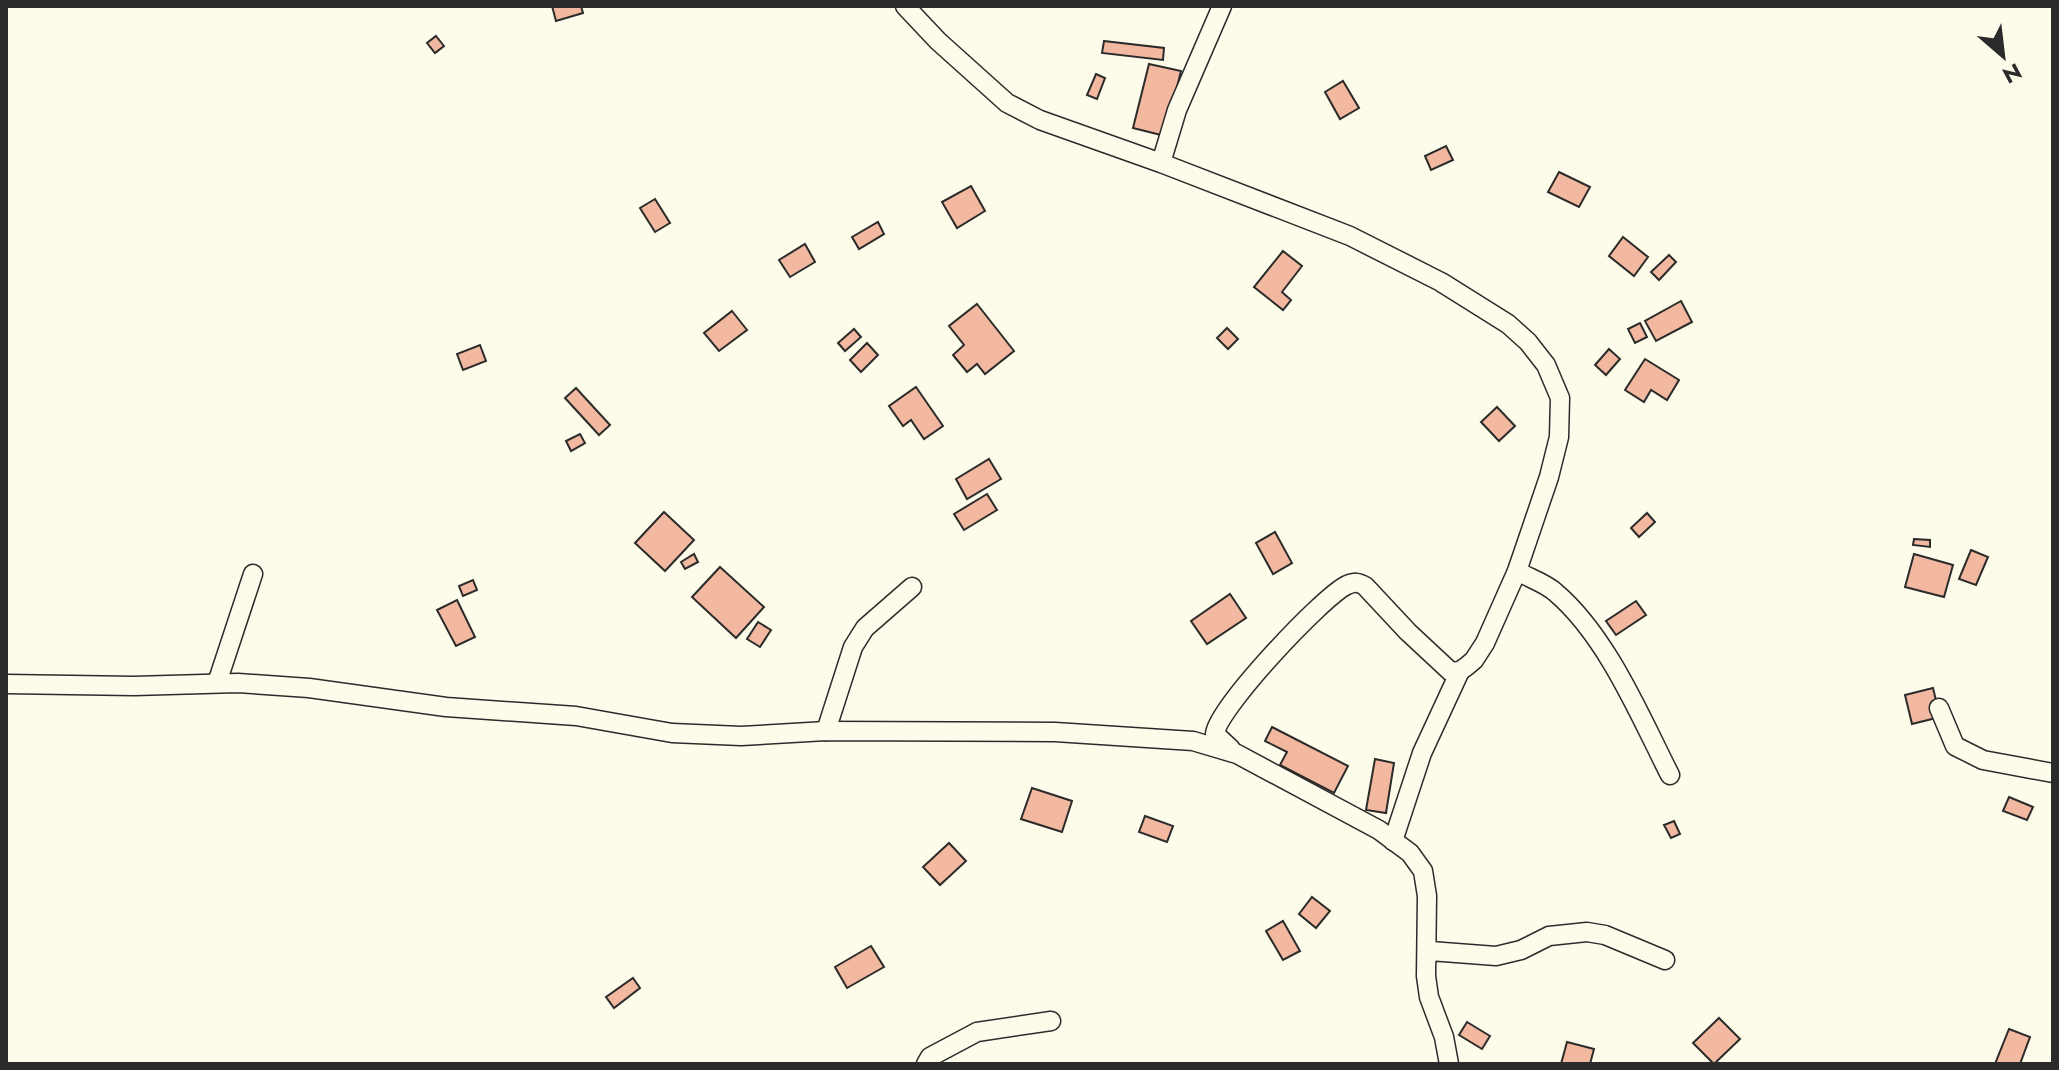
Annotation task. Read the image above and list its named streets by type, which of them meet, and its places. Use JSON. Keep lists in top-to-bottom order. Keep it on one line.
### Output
{"north":"bottom right"}
